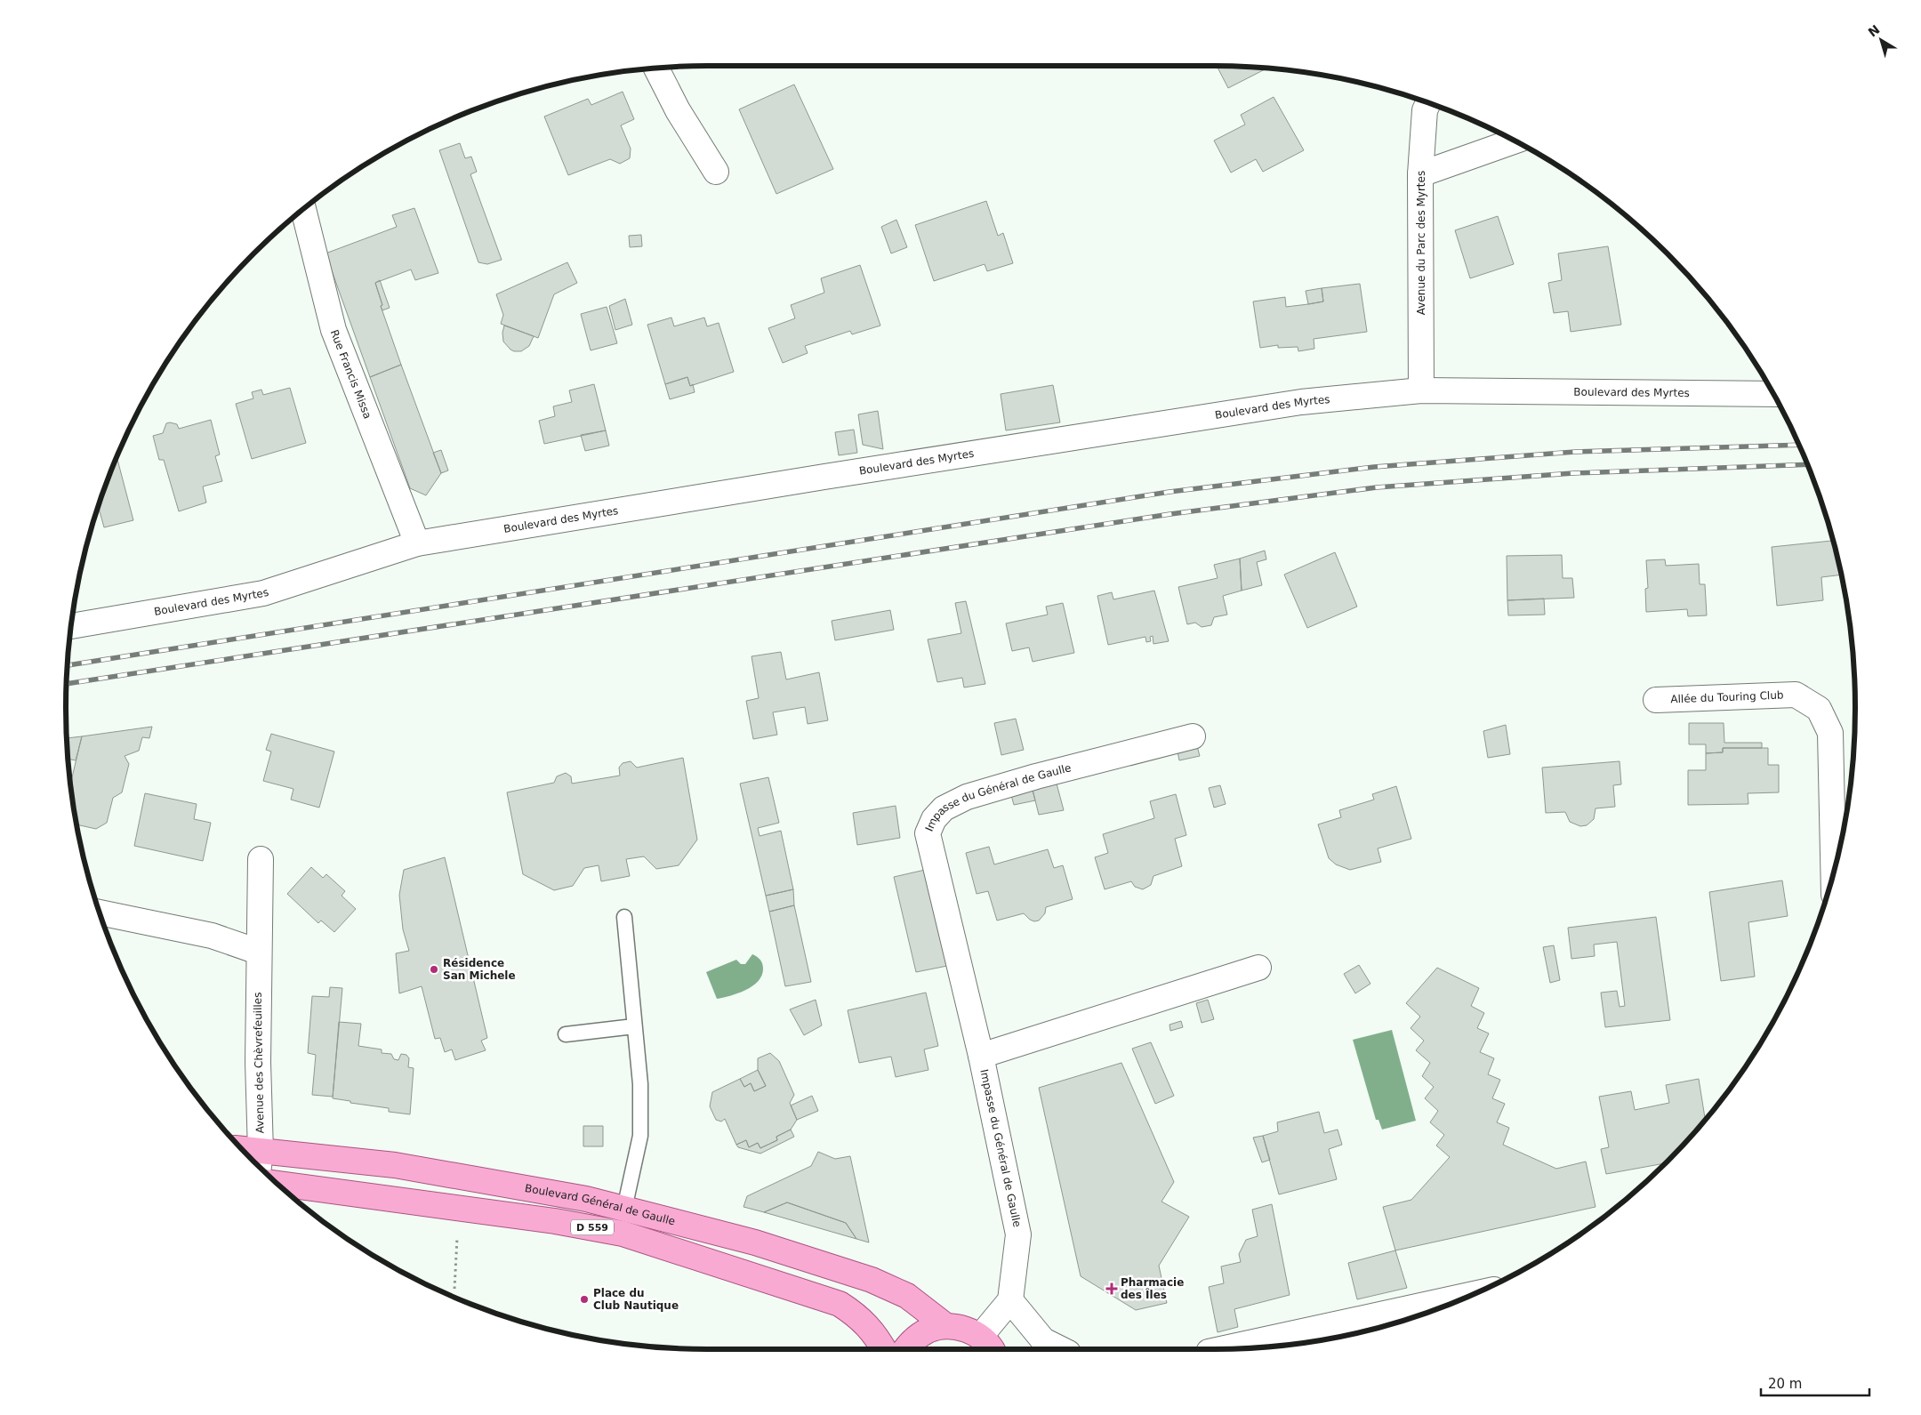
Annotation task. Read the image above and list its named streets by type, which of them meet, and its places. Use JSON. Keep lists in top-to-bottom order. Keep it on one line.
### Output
{"streets":{"main road":["Boulevard Général de Gaulle","D 559"],"street":["Avenue du Parc des Myrtes","Rue Francis Missa","Boulevard des Myrtes","Allée du Touring Club","Impasse du Général de Gaulle","Avenue des Chèvrefeuilles"]},"crossings":[["Avenue du Parc des Myrtes","Boulevard des Myrtes"],["Rue Francis Missa","Boulevard des Myrtes"],["Avenue des Chèvrefeuilles","Boulevard Général de Gaulle"]],"places":{"other":["Résidence San Michele","Place du Club Nautique"],"health":["Pharmacie des Îles"]},"scale_bar":"20 m","north":"top left"}
